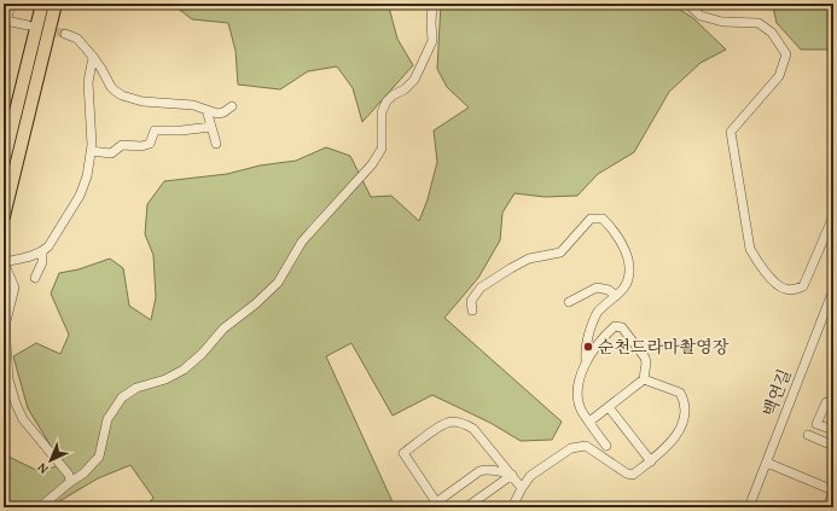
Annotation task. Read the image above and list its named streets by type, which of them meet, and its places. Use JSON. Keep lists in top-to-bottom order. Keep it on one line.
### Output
{"streets":{"street":["백연길"]},"places":["순천드라마촬영장"],"north":"bottom left"}
